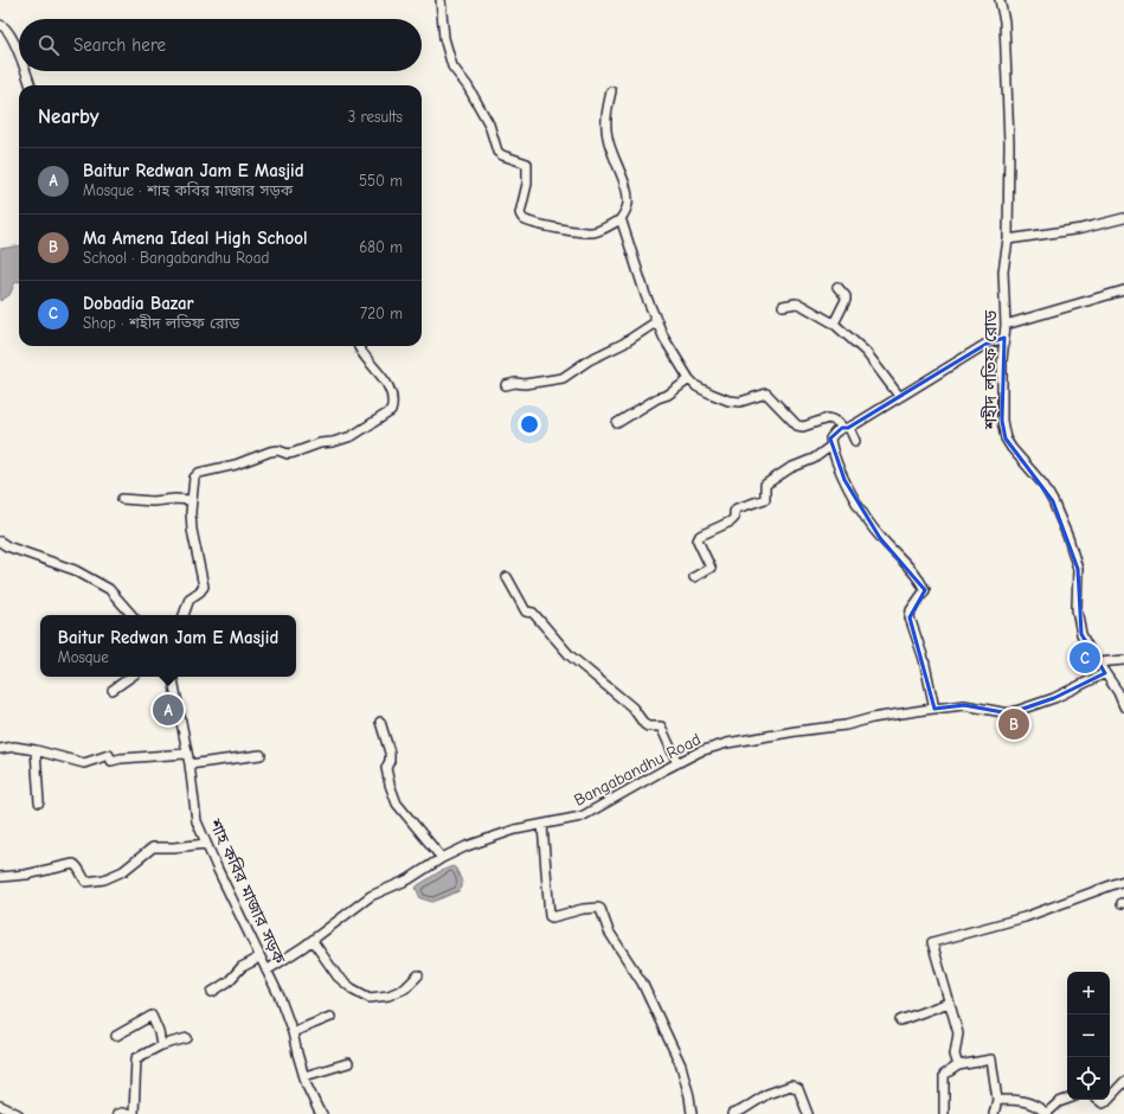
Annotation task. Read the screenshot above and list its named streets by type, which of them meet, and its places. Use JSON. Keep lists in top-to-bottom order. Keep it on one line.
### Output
{"streets":{"street":["শহীদ লতিফ রোড","Bangabandhu Road","শাহ কবির মাজার সড়ক"]},"crossings":[["শহীদ লতিফ রোড","Bangabandhu Road"],["Bangabandhu Road","শাহ কবির মাজার সড়ক"]],"page":{"search":"Search here","heading":["Nearby","3 results"],"list":[{"mark":"A","name":"Baitur Redwan Jam E Masjid","note":"Mosque · শাহ কবির মাজার সড়ক","value":"550 m"},{"mark":"B","name":"Ma Amena Ideal High School","note":"School · Bangabandhu Road","value":"680 m"},{"mark":"C","name":"Dobadia Bazar","note":"Shop · শহীদ লতিফ রোড","value":"720 m"}],"popup":["Baitur Redwan Jam E Masjid","Mosque"],"pins":["C","A","B"],"map_buttons":["+","−"]}}
